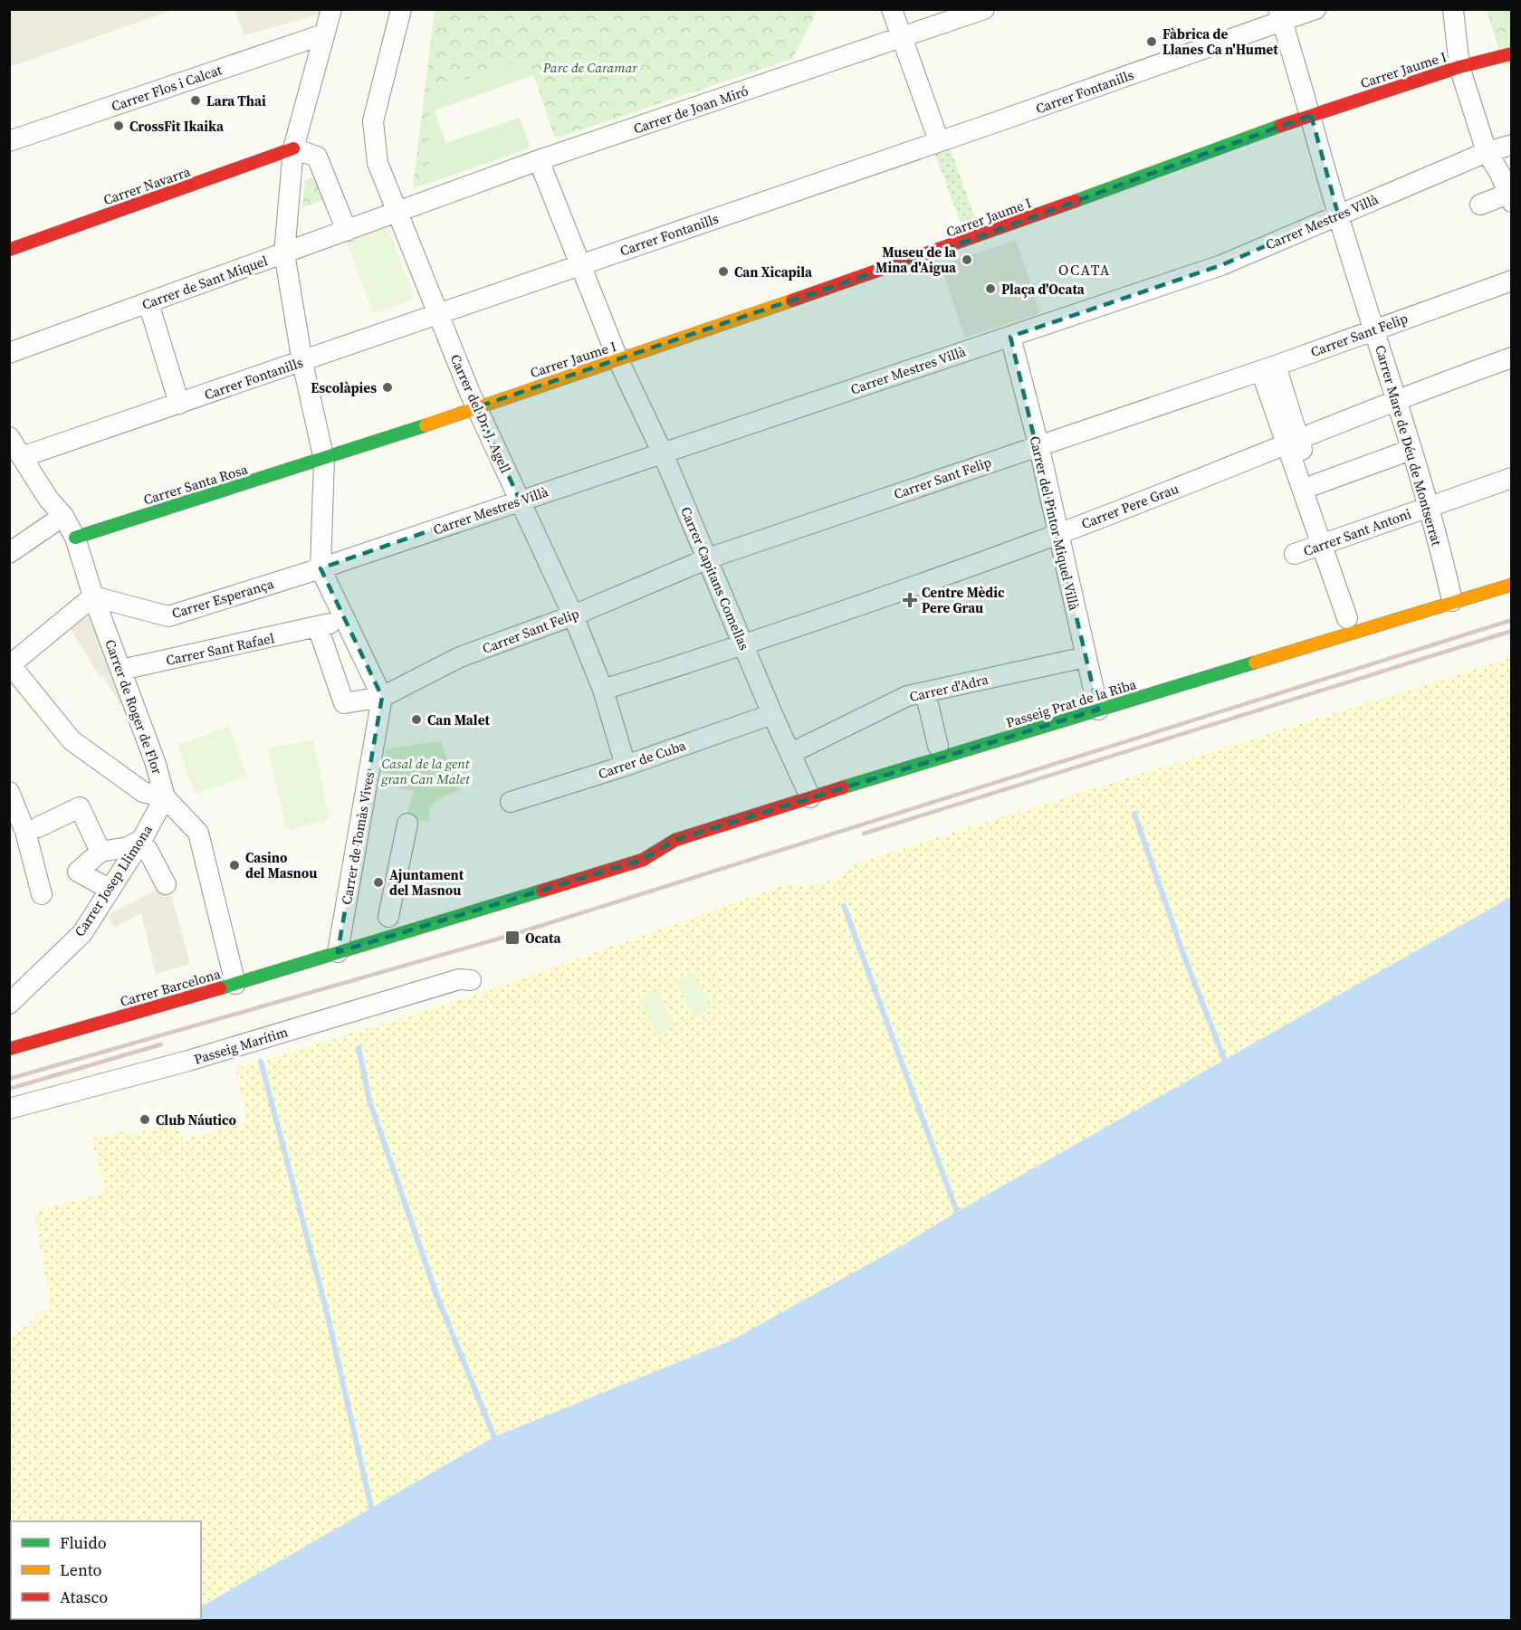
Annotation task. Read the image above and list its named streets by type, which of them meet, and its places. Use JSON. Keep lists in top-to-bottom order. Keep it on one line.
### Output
{"streets":{"street":["Carrer Jaume I","Carrer Flos i Calcat","Carrer Fontanills","Carrer de Joan Miró","Carrer Navarra","Carrer Mestres Villà","Carrer de Sant Miquel","Carrer Sant Felip","Carrer del Dr. J. Agell","Carrer Mare de Déu de Montserrat","Carrer Santa Rosa","Carrer Pere Grau","Carrer del Pintor Miquel Villà","Carrer Sant Antoni","Carrer Capitans Comellas","Carrer Esperança","Carrer Sant Rafael","Carrer d'Adra","Passeig Prat de la Riba","Carrer de Roger de Flor","Carrer de Cuba","Carrer de Tomàs Vives","Carrer Josep Llimona","Carrer Barcelona","Passeig Marítim"]},"crossings":[["Carrer Jaume I","Carrer del Dr. J. Agell"],["Carrer Jaume I","Carrer Mare de Déu de Montserrat"],["Carrer Jaume I","Carrer Santa Rosa"],["Carrer Jaume I","Carrer Capitans Comellas"],["Carrer Fontanills","Carrer del Dr. J. Agell"],["Carrer Fontanills","Carrer Mare de Déu de Montserrat"],["Carrer Fontanills","Carrer Capitans Comellas"],["Carrer Fontanills","Carrer de Roger de Flor"],["Carrer de Joan Miró","Carrer de Sant Miquel"],["Carrer de Joan Miró","Carrer del Dr. J. Agell"],["Carrer de Joan Miró","Carrer Capitans Comellas"],["Carrer Mestres Villà","Carrer del Dr. J. Agell"],["Carrer Mestres Villà","Carrer Mare de Déu de Montserrat"],["Carrer Mestres Villà","Carrer del Pintor Miquel Villà"],["Carrer Mestres Villà","Carrer Capitans Comellas"],["Carrer Mestres Villà","Carrer Esperança"],["Carrer de Sant Miquel","Carrer del Dr. J. Agell"],["Carrer Sant Felip","Carrer del Dr. J. Agell"],["Carrer Sant Felip","Carrer Mare de Déu de Montserrat"],["Carrer Sant Felip","Carrer del Pintor Miquel Villà"],["Carrer Sant Felip","Carrer Capitans Comellas"],["Carrer Sant Felip","Carrer Sant Rafael"],["Carrer Sant Felip","Carrer de Tomàs Vives"],["Carrer del Dr. J. Agell","Carrer Pere Grau"],["Carrer del Dr. J. Agell","Carrer de Cuba"],["Carrer Mare de Déu de Montserrat","Carrer Pere Grau"],["Carrer Mare de Déu de Montserrat","Carrer Sant Antoni"],["Carrer Mare de Déu de Montserrat","Passeig Prat de la Riba"],["Carrer Santa Rosa","Carrer de Roger de Flor"],["Carrer Pere Grau","Carrer del Pintor Miquel Villà"],["Carrer Pere Grau","Carrer Capitans Comellas"],["Carrer del Pintor Miquel Villà","Carrer d'Adra"],["Carrer del Pintor Miquel Villà","Passeig Prat de la Riba"],["Carrer Capitans Comellas","Carrer d'Adra"],["Carrer Capitans Comellas","Passeig Prat de la Riba"],["Carrer Capitans Comellas","Carrer de Cuba"],["Carrer Esperança","Carrer de Roger de Flor"],["Carrer Sant Rafael","Carrer de Roger de Flor"],["Carrer Sant Rafael","Carrer de Tomàs Vives"],["Carrer de Roger de Flor","Carrer Josep Llimona"],["Carrer de Roger de Flor","Carrer Barcelona"],["Carrer de Tomàs Vives","Carrer Barcelona"]],"districts":["OCATA"],"parks":["Parc de Caramar","Casal de la gent gran Can Malet"],"places":{"other":["Fàbrica de Llanes Ca n'Humet","Lara Thai","CrossFit Ikaika","Museu de la Mina d'Aigua","Can Xicapila","Plaça d'Ocata","Escolàpies","Can Malet","Casino del Masnou","Ajuntament del Masnou","Club Náutico"],"health":["Centre Mèdic Pere Grau"],"transit":["Ocata"]},"legend":["Fluido","Lento","Atasco"]}
